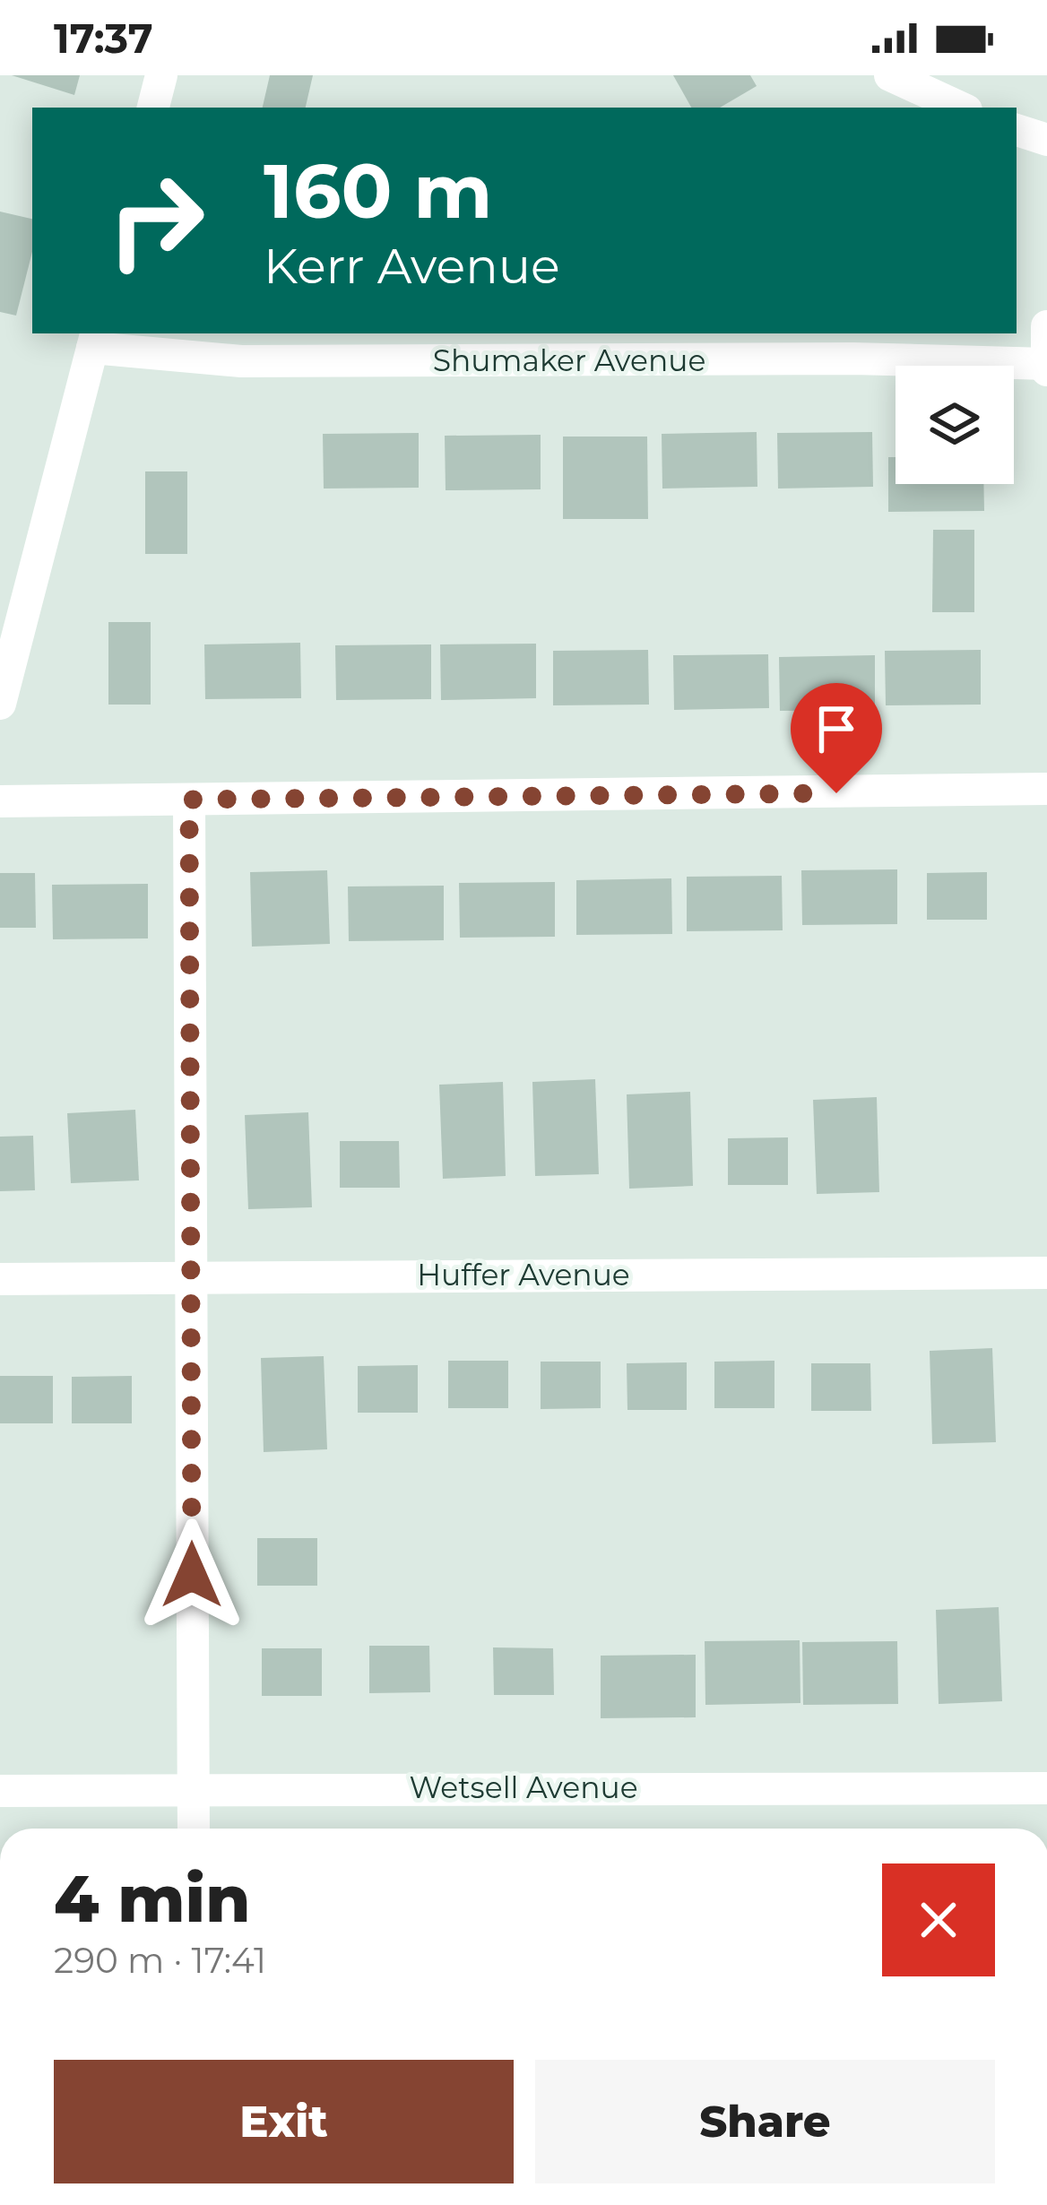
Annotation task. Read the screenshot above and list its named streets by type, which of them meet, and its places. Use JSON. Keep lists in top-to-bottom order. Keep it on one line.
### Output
{"streets":{"street":["Shumaker Avenue","Huffer Avenue","Wetsell Avenue"]},"page":{"status":"17:37","turn":["160 m","Kerr Avenue"],"heading":["4 min","290 m · 17:41"],"buttons":["Exit","Share"]}}
